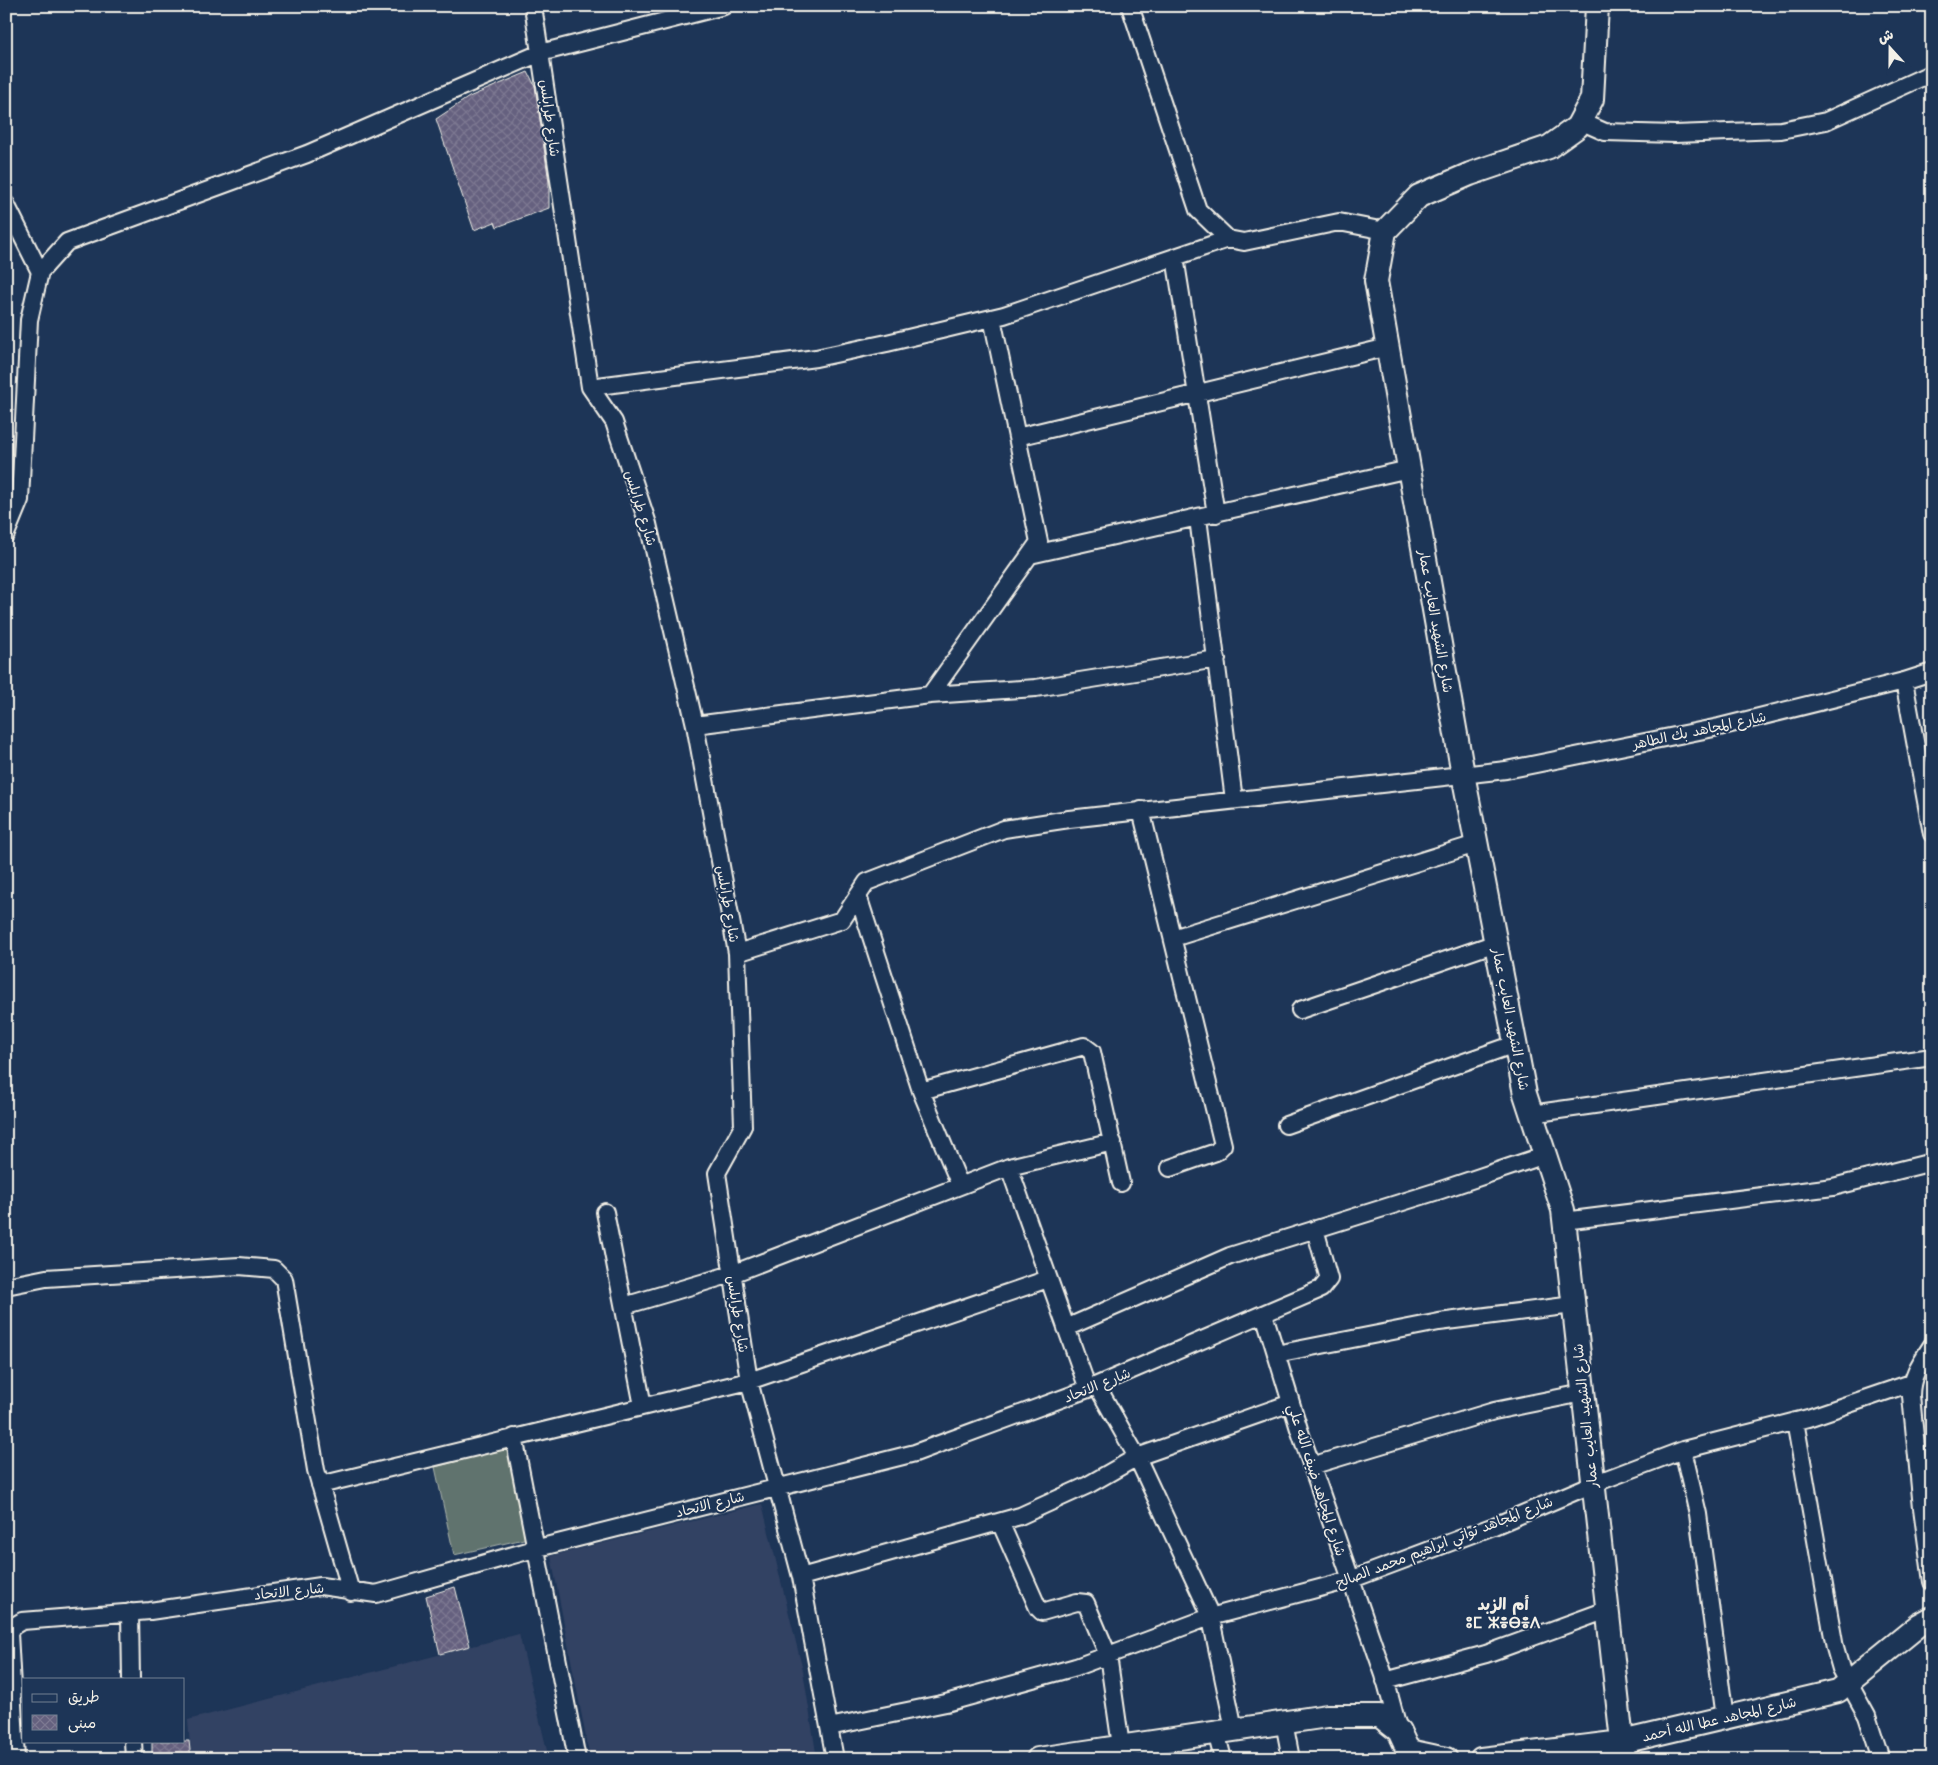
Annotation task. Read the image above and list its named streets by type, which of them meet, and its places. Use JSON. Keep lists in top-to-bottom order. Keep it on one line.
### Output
{"streets":{"street":["شارع طرابلس","شارع الشهيد العايب عمار","شارع المجاهد بك الطاهر","شارع الاتحاد","شارع المجاهد ضيف الله علي","شارع المجاهد تواتي ابراهيم محمد الصالح","شارع المجاهد عطا الله أحمد"]},"crossings":[["شارع طرابلس","شارع المجاهد بك الطاهر"],["شارع طرابلس","شارع الاتحاد"],["شارع طرابلس","شارع المجاهد تواتي ابراهيم محمد الصالح"],["شارع الشهيد العايب عمار","شارع المجاهد بك الطاهر"],["شارع الشهيد العايب عمار","شارع المجاهد تواتي ابراهيم محمد الصالح"],["شارع الشهيد العايب عمار","شارع المجاهد عطا الله أحمد"],["شارع الاتحاد","شارع المجاهد ضيف الله علي"],["شارع المجاهد ضيف الله علي","شارع المجاهد تواتي ابراهيم محمد الصالح"]],"districts":["أم الزبد ⵓⵎ ⵣⴻⴱⴻⴷ"],"legend":["طريق","مبنى"],"north":"top"}
